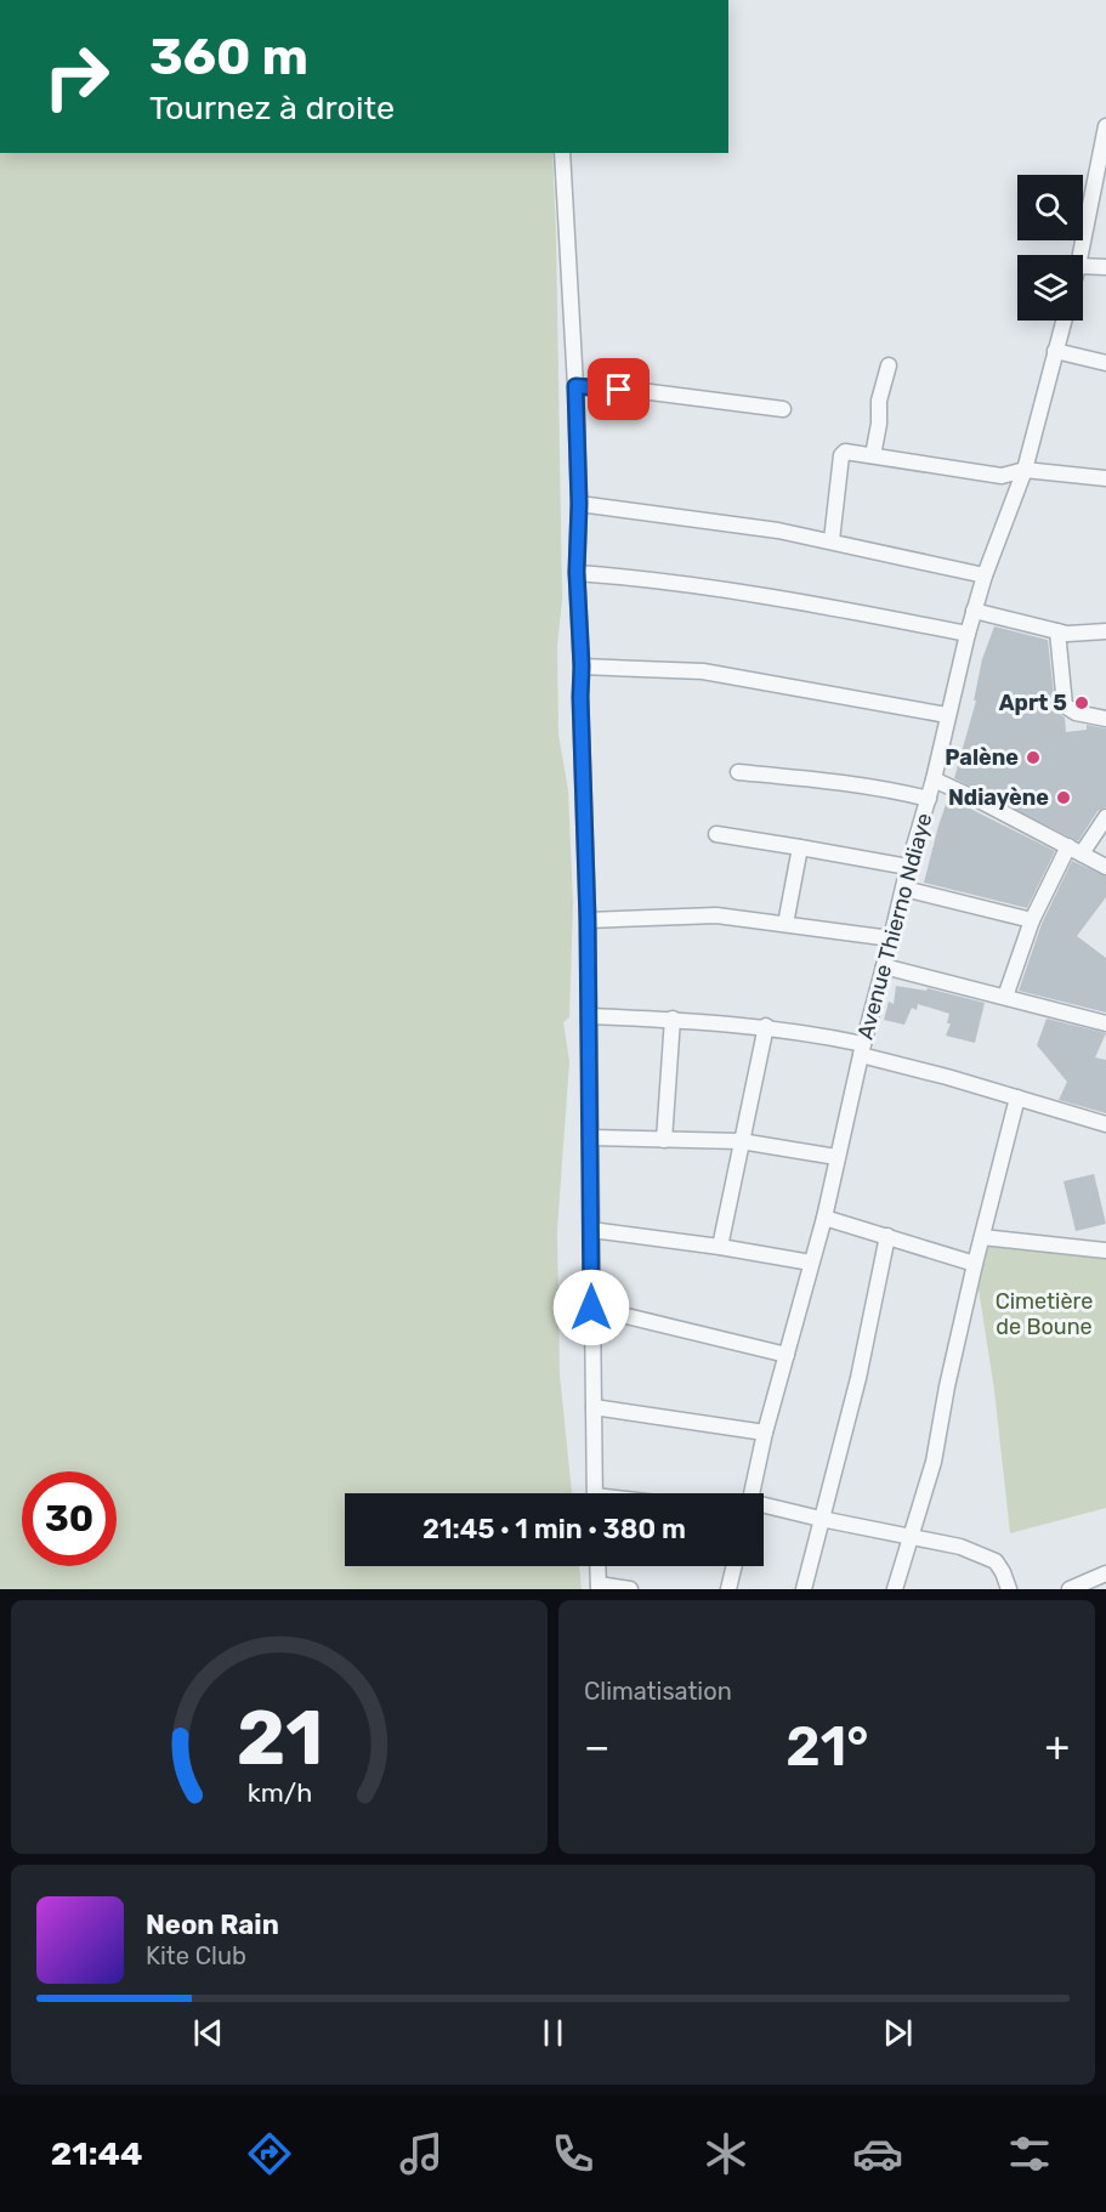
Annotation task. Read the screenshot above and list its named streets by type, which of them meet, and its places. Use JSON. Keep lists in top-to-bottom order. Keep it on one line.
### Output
{"streets":{"street":["Avenue Thierno Ndiaye"]},"parks":["Cimetière de Boune"],"places":["Aprt 5","Palène","Ndiayène"],"page":{"turn":["360 m","Tournez à droite"],"limit":"30","trip":"21:45 · 1 min · 380 m","tile":"Climatisation","heat":["−","21°","+"],"song":["Neon Rain","Kite Club"],"tabs":"21:44","gauge":["21","km/h"]}}
